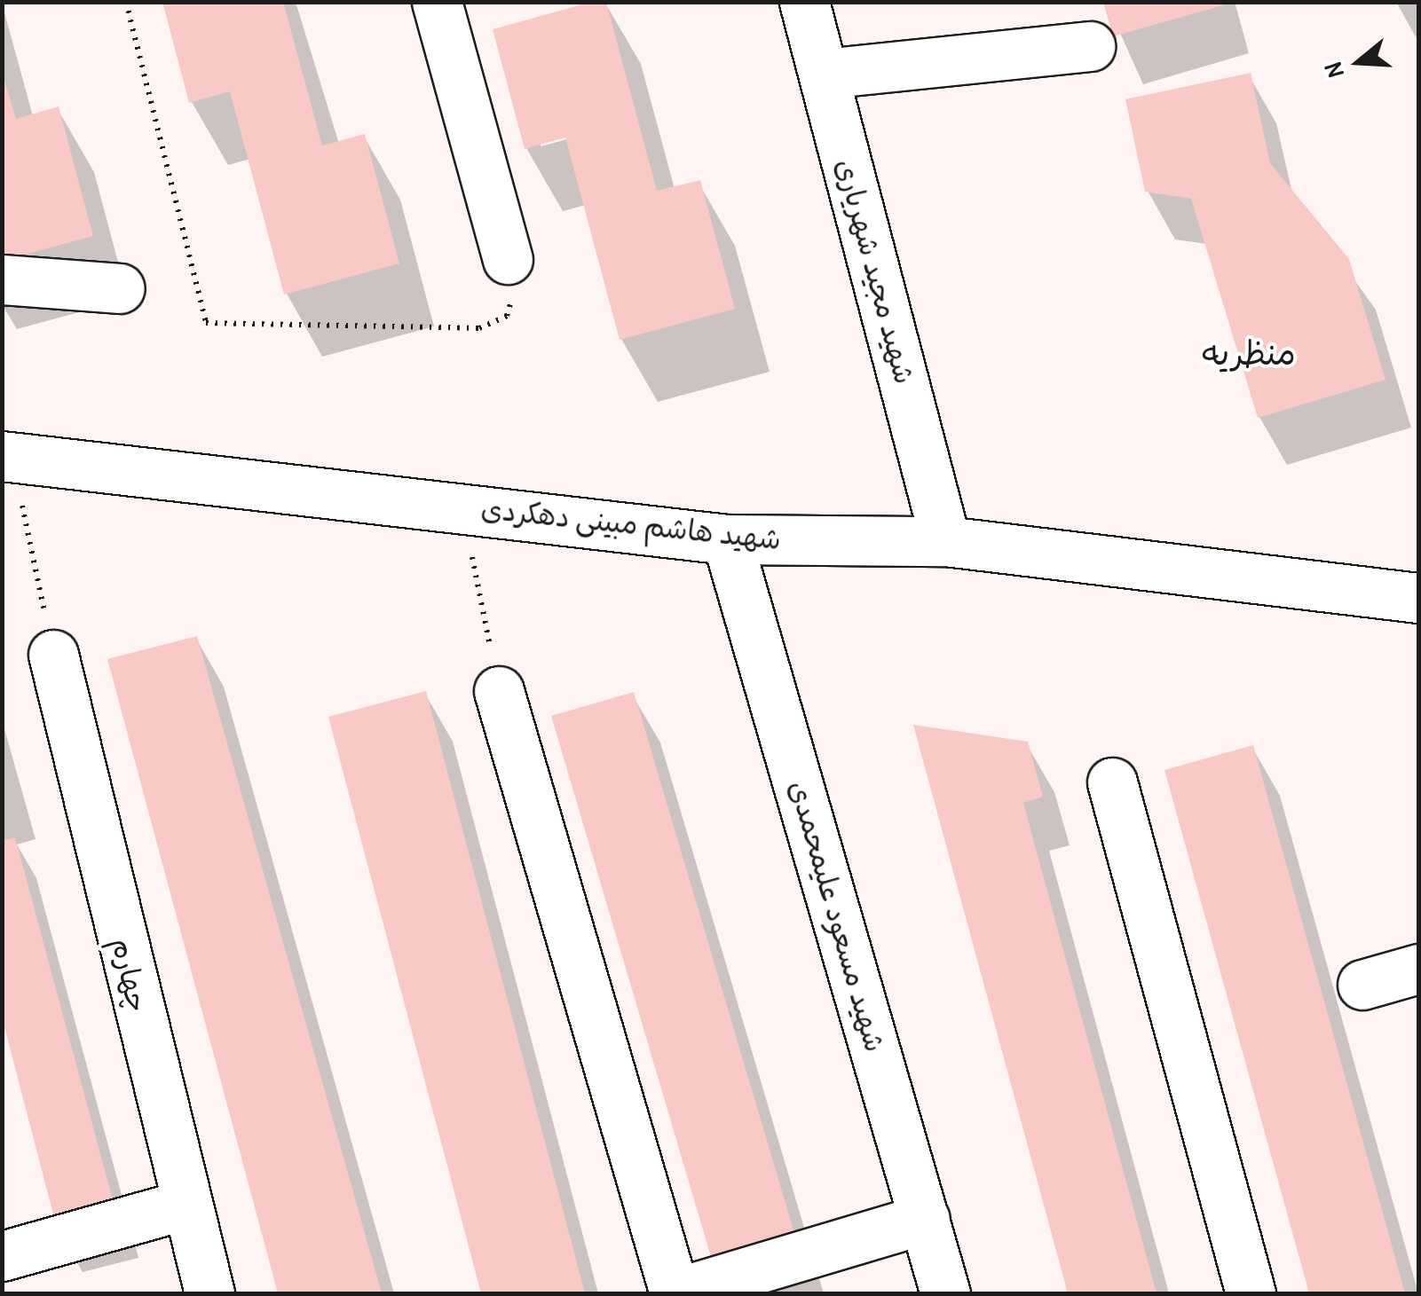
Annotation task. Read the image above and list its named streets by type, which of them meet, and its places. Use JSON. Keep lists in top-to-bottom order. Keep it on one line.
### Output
{"streets":{"street":["شهید مجید شهریاری","شهید هاشم مبینی دهکردی","شهید مسعود علیمحمدی","چهارم"]},"crossings":[["شهید مجید شهریاری","شهید هاشم مبینی دهکردی"],["شهید هاشم مبینی دهکردی","شهید مسعود علیمحمدی"]],"districts":["منظریه"],"north":"left"}
